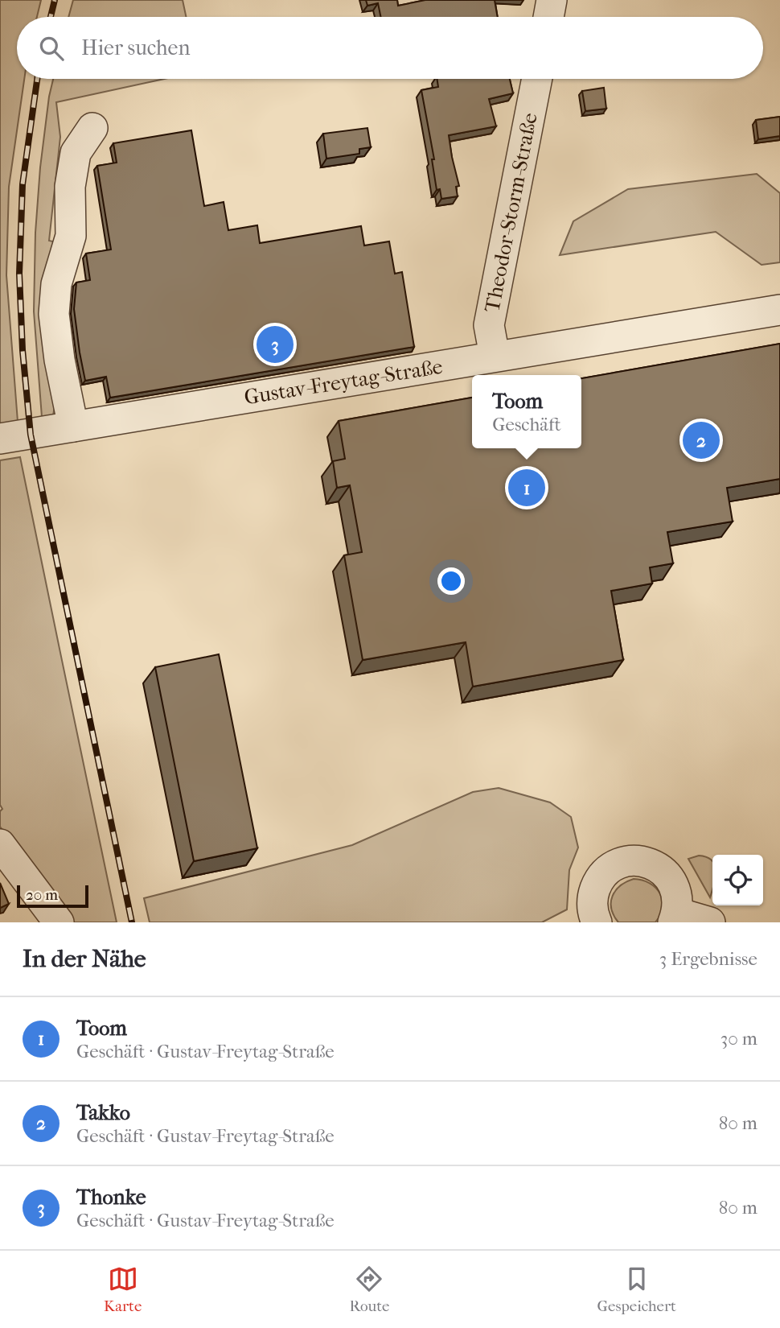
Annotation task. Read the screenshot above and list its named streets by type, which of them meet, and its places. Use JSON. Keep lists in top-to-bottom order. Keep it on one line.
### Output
{"streets":{"street":["Theodor-Storm-Straße","Gustav-Freytag-Straße"]},"crossings":[["Theodor-Storm-Straße","Gustav-Freytag-Straße"]],"scale_bar":"20 m","page":{"search":"Hier suchen","pins":["3","2","1"],"popup":["Toom","Geschäft"],"scale":"20 m","heading":["In der Nähe","3 Ergebnisse"],"list":[{"mark":"1","name":"Toom","note":"Geschäft · Gustav-Freytag-Straße","value":"30 m"},{"mark":"2","name":"Takko","note":"Geschäft · Gustav-Freytag-Straße","value":"80 m"},{"mark":"3","name":"Thonke","note":"Geschäft · Gustav-Freytag-Straße","value":"80 m"}],"nav":["Karte","Route","Gespeichert"]}}
